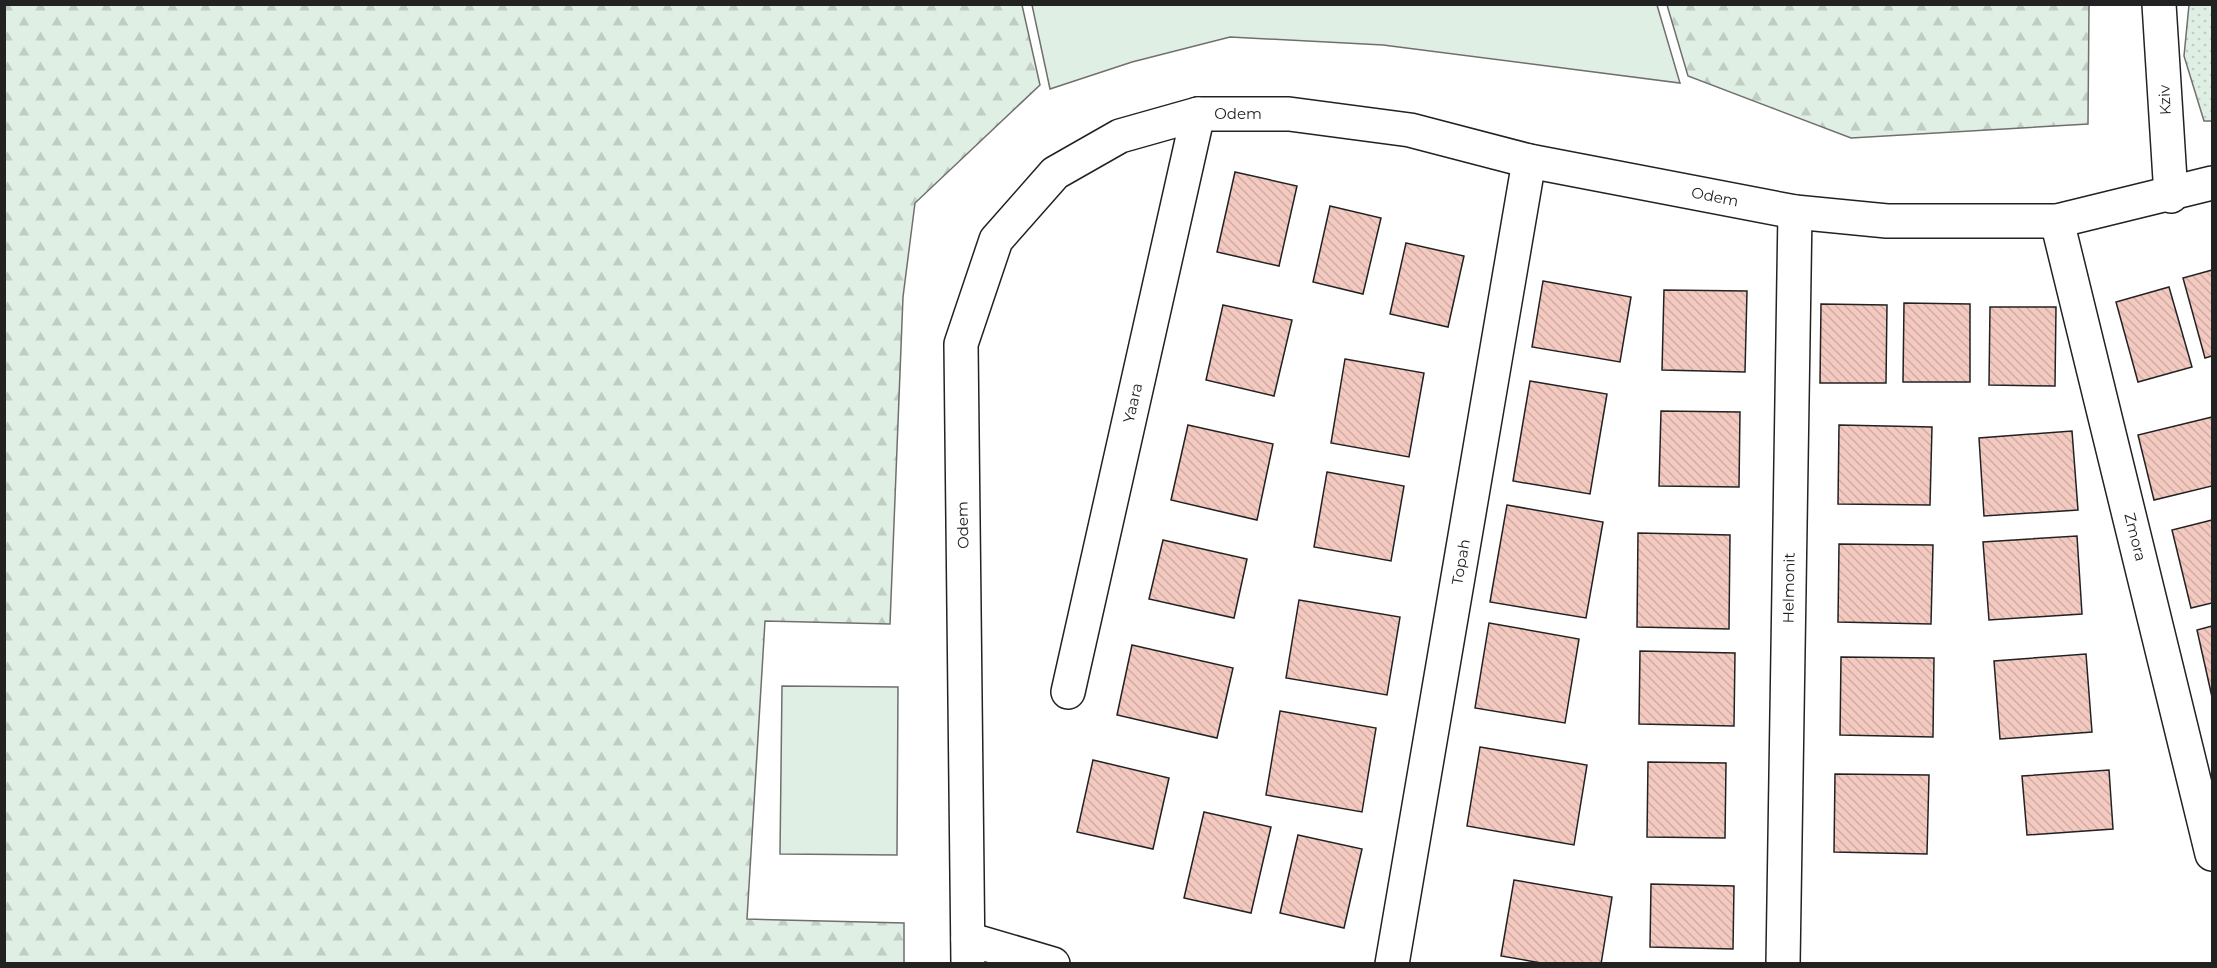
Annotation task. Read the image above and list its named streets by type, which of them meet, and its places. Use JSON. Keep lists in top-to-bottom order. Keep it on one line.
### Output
{"streets":{"street":["Kziv","Odem","Yaara","Zmora","Topah","Helmonit"]},"crossings":[["Kziv","Odem"],["Odem","Yaara"],["Odem","Zmora"],["Odem","Topah"],["Odem","Helmonit"]]}
